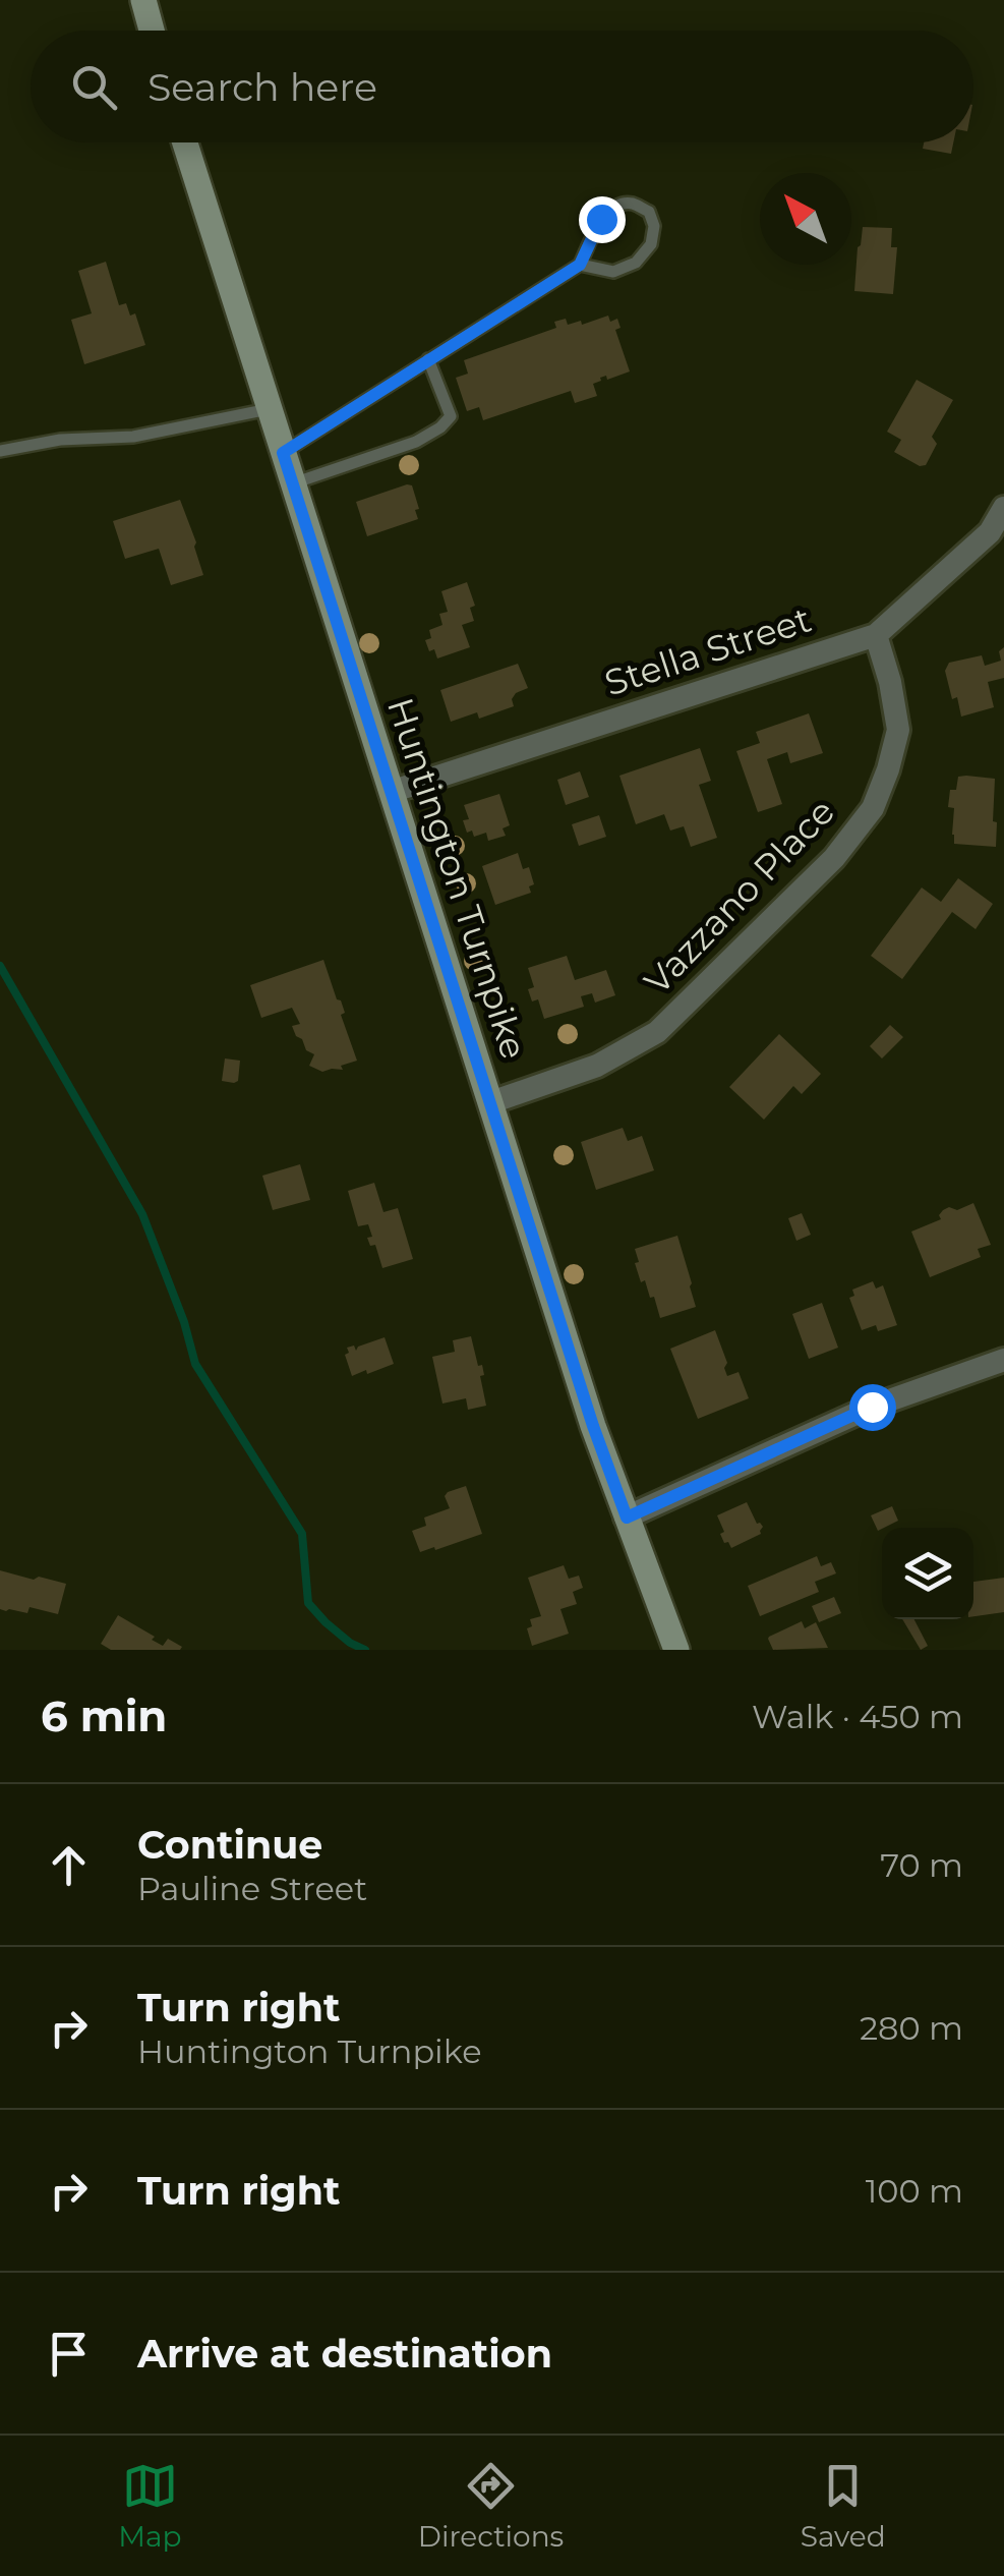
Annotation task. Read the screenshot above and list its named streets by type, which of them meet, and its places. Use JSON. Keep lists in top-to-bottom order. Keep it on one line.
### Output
{"streets":{"main road":["Huntington Turnpike"],"street":["Stella Street","Vazzano Place"]},"crossings":[["Stella Street","Huntington Turnpike"],["Stella Street","Vazzano Place"],["Huntington Turnpike","Vazzano Place"]],"north":"top left","page":{"search":"Search here","heading":["6 min","Walk · 450 m"],"list":[["Continue","Pauline Street","70 m"],["Turn right","Huntington Turnpike","280 m"],["Turn right","100 m"],"Arrive at destination"],"nav":["Map","Directions","Saved"]}}
